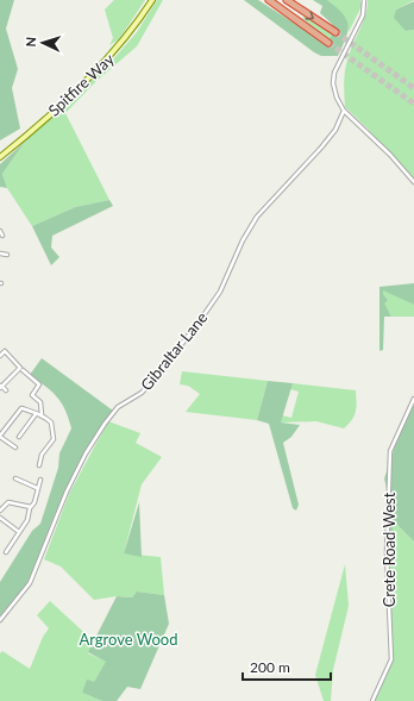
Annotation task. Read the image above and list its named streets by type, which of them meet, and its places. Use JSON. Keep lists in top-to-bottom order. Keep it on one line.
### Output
{"streets":{"main road":["Spitfire Way"],"street":["Gibraltar Lane","Crete Road West"]},"parks":["Argrove Wood"],"scale_bar":"200 m","north":"left"}
